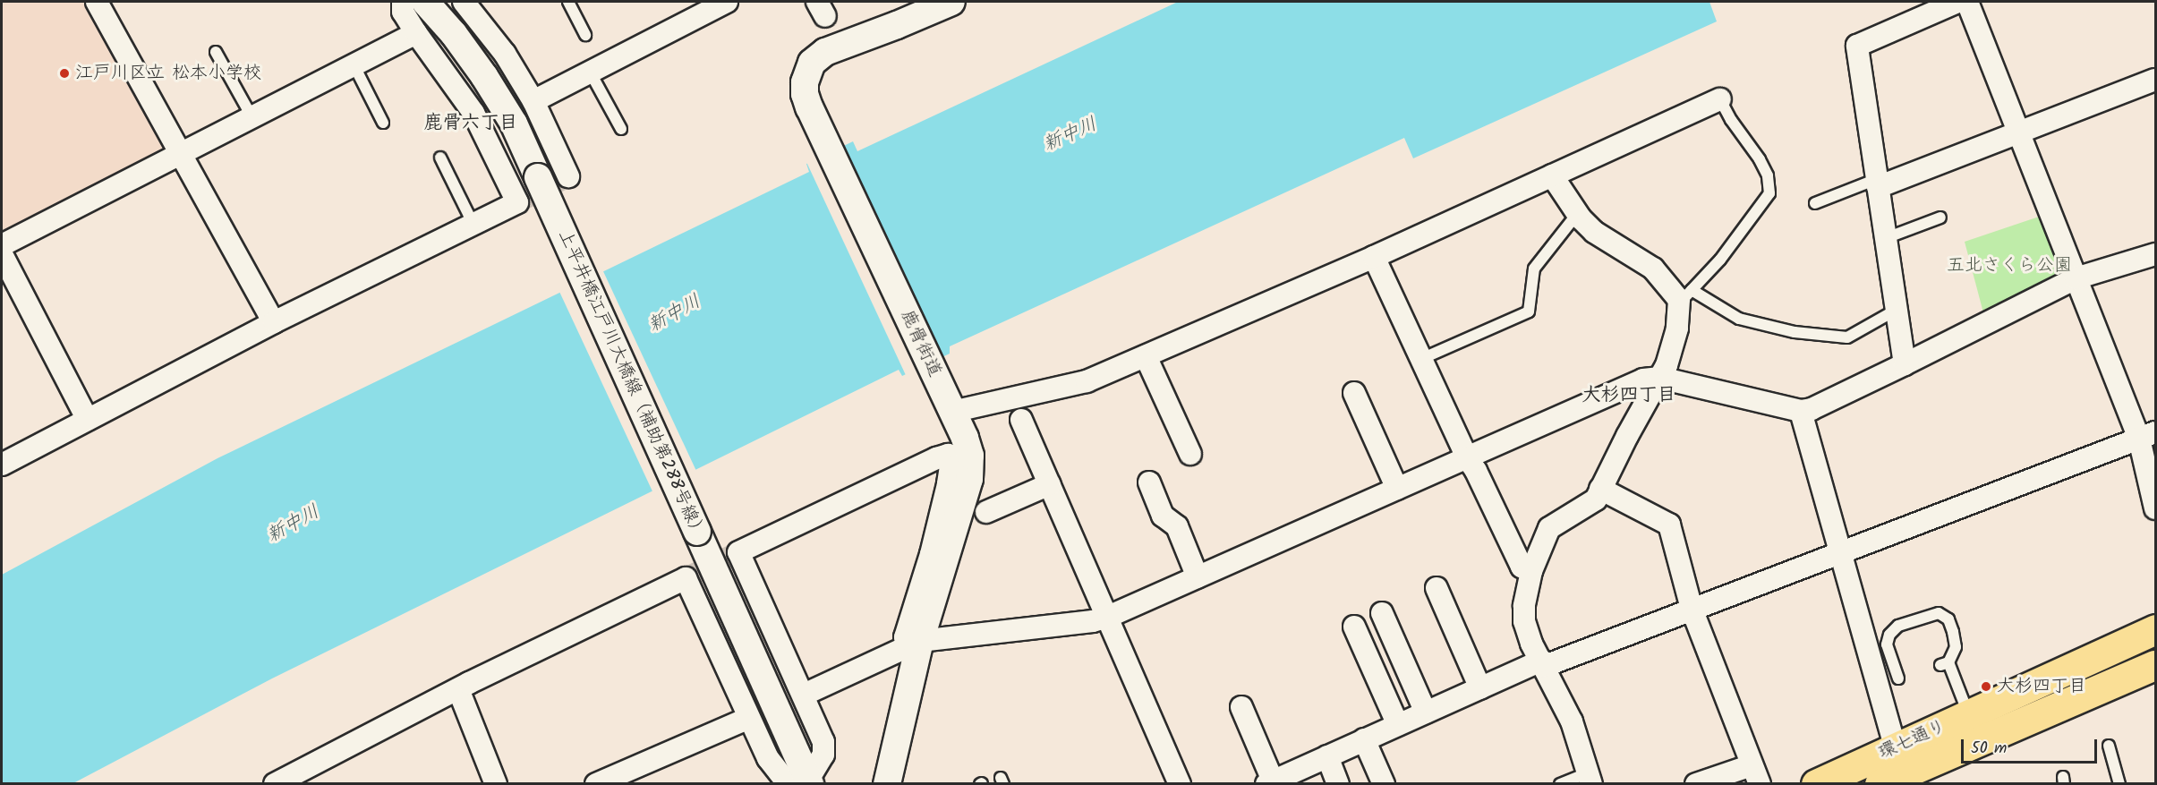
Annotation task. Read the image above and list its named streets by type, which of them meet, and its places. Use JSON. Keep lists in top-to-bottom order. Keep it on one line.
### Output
{"streets":{"main road":["環七通り"],"street":["鹿骨街道","上平井橋江戸川大橋線（補助第288号線）"]},"districts":["鹿骨六丁目","大杉四丁目"],"water":["新中川"],"parks":["五北さくら公園"],"places":["江戸川区立 松本小学校","大杉四丁目"],"scale_bar":"50 m"}
